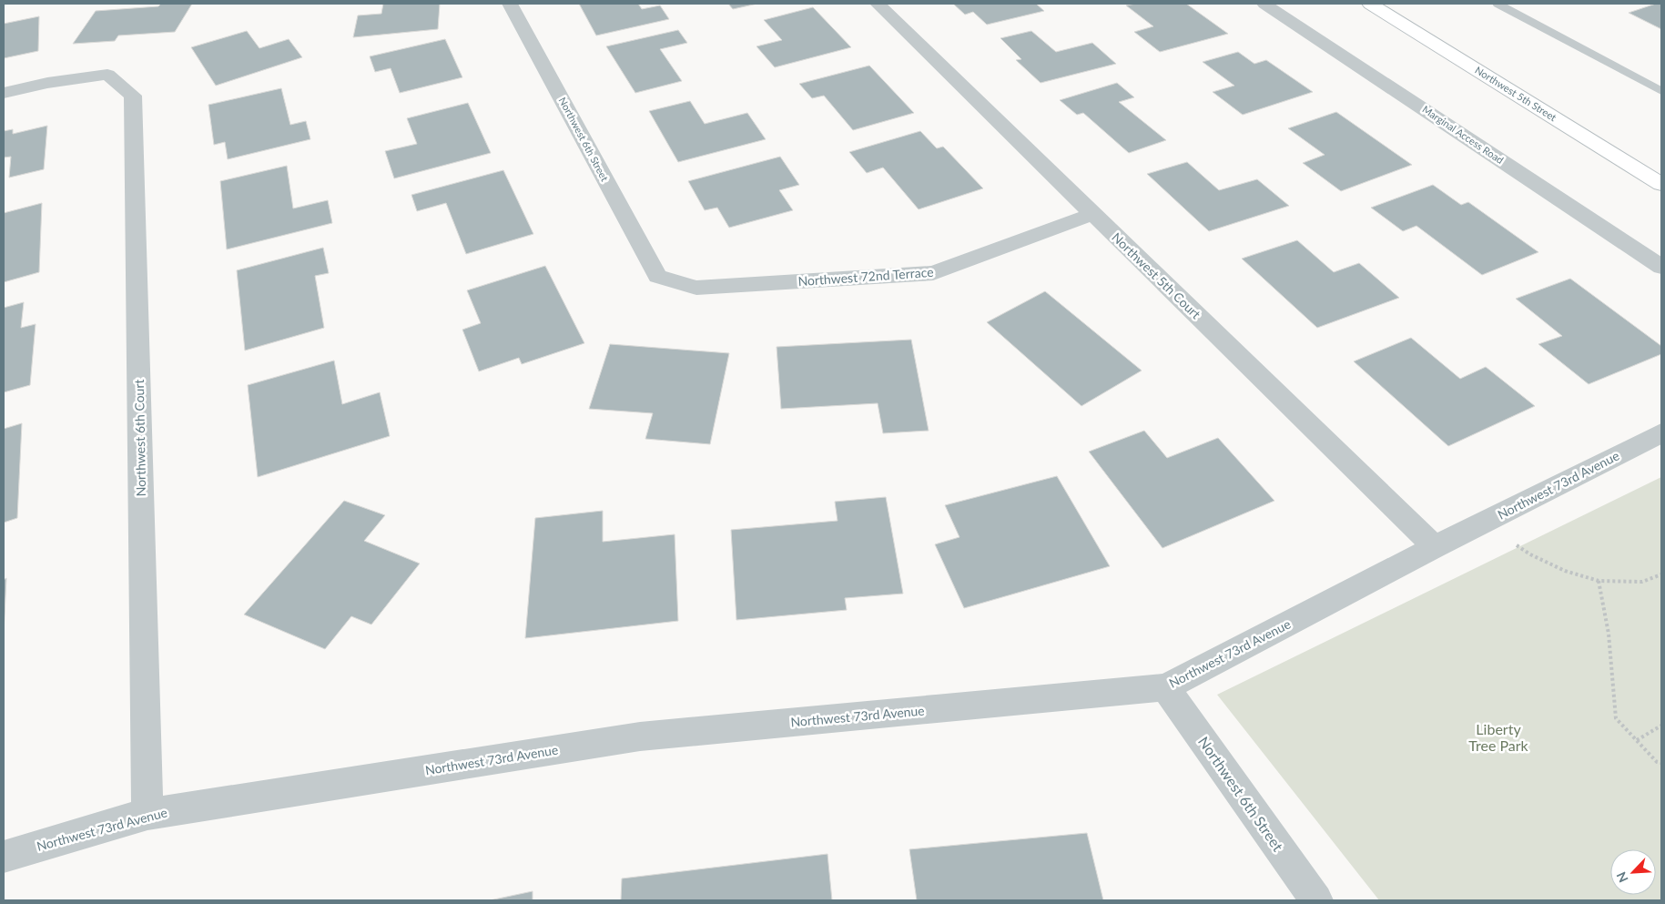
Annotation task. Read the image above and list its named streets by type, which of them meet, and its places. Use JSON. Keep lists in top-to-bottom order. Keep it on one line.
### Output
{"streets":{"street":["Northwest 5th Street","Marginal Access Road","Northwest 6th Street","Northwest 5th Court","Northwest 72nd Terrace","Northwest 6th Court","Northwest 73rd Avenue"]},"crossings":[["Northwest 6th Street","Northwest 72nd Terrace"],["Northwest 6th Street","Northwest 73rd Avenue"],["Northwest 5th Court","Northwest 72nd Terrace"],["Northwest 5th Court","Northwest 73rd Avenue"],["Northwest 6th Court","Northwest 73rd Avenue"]],"parks":["Liberty Tree Park"],"north":"bottom left"}
